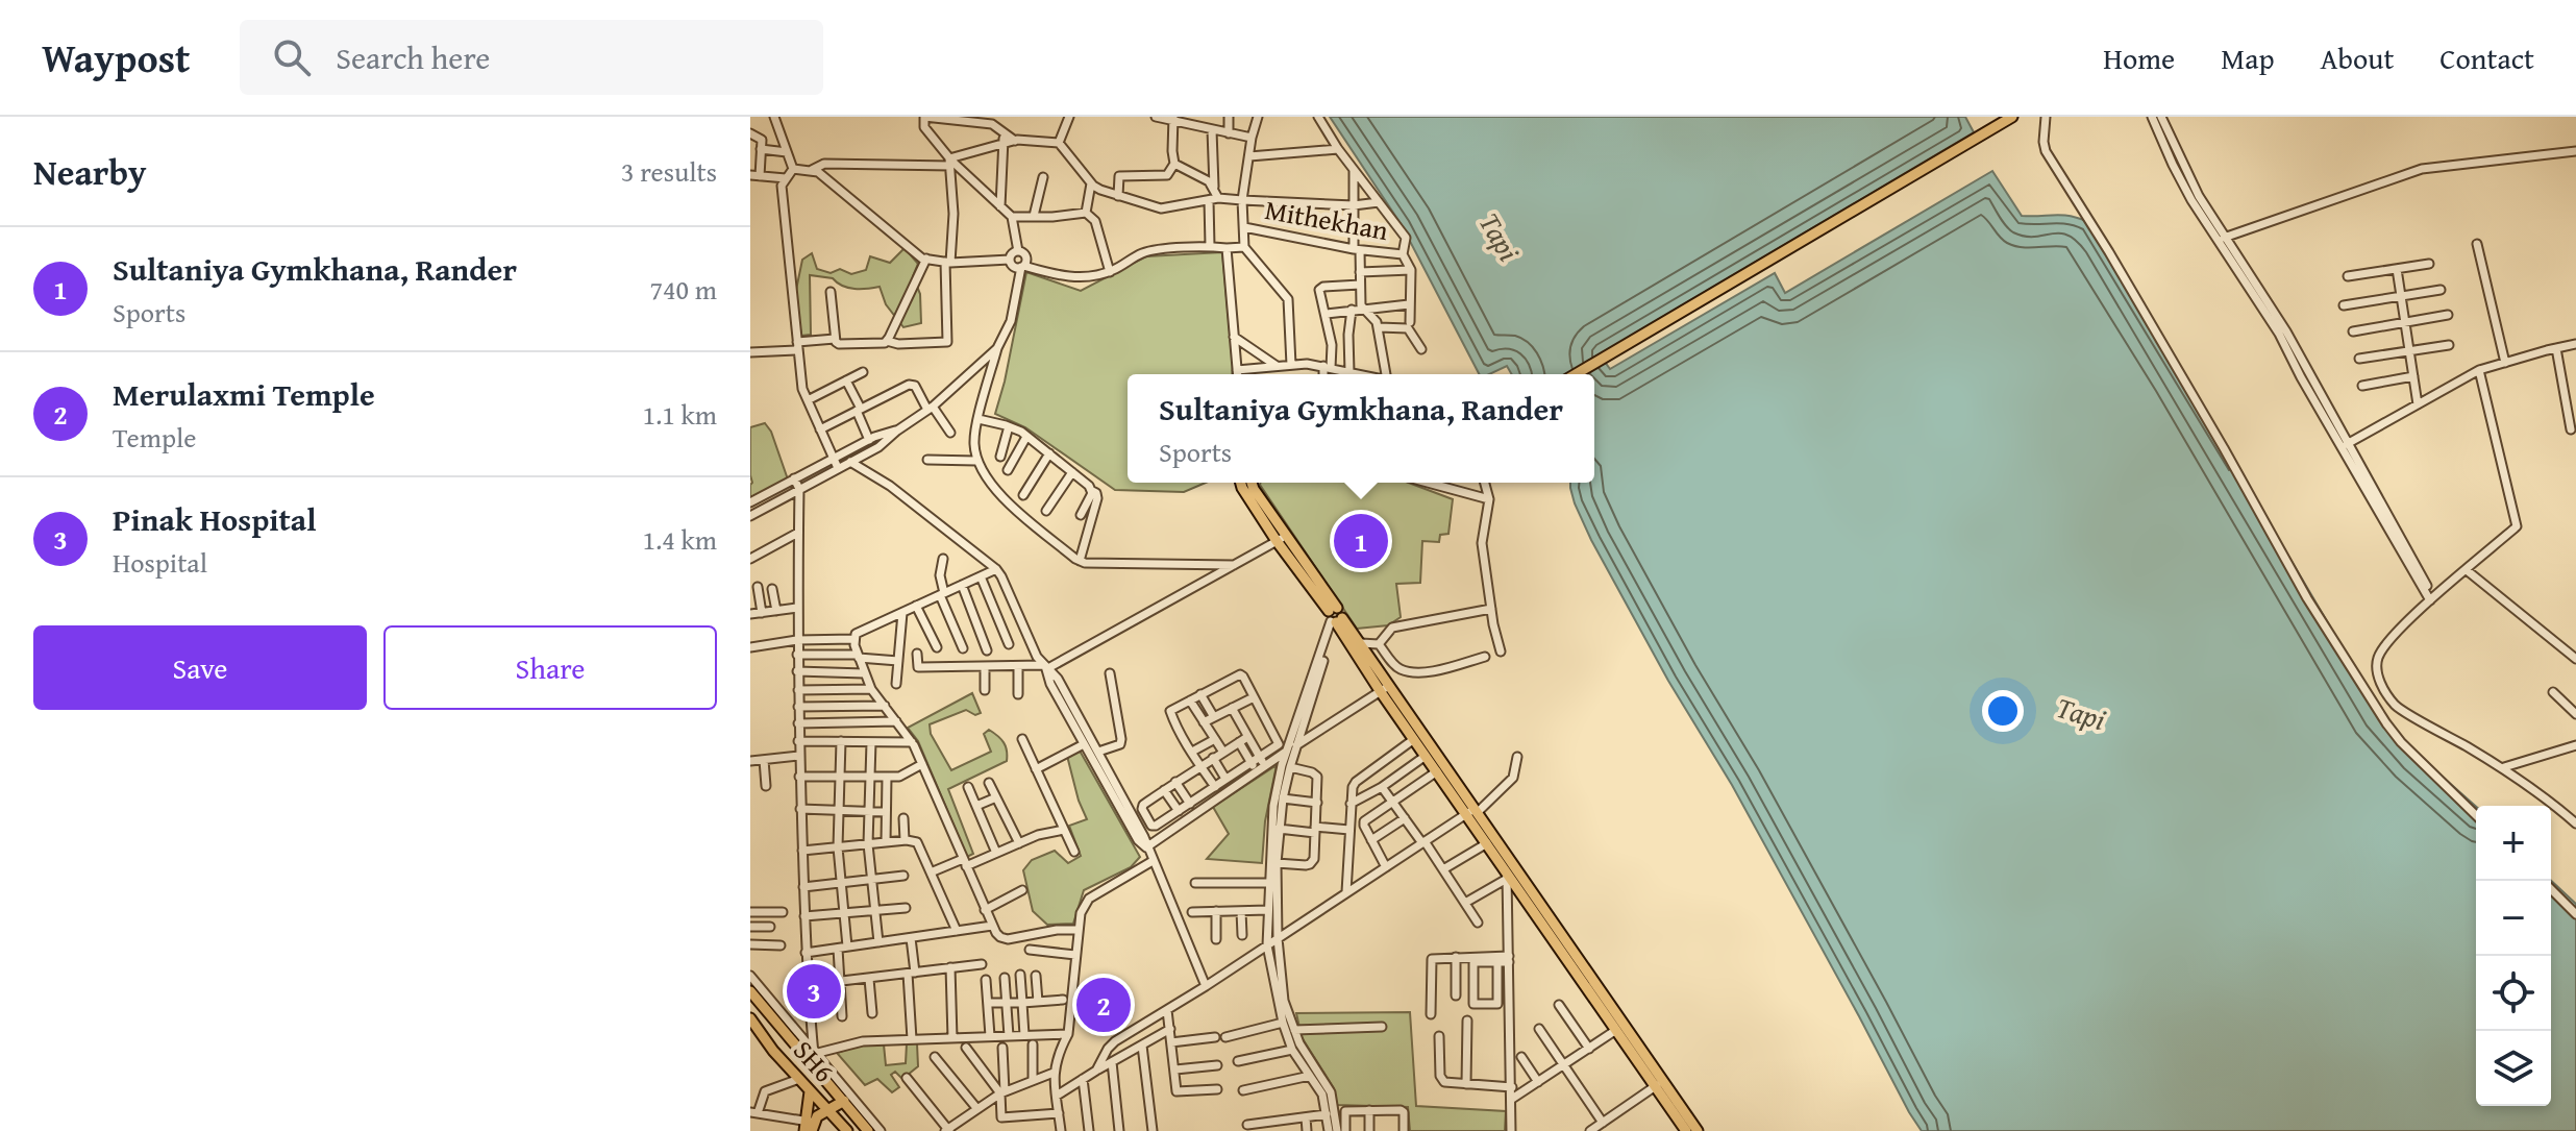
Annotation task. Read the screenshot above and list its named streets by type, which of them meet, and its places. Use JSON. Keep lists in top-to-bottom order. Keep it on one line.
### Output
{"streets":{"main road":["SH6"],"street":["Mithekhan"]},"water":["Tapi"],"page":{"header":"Waypost","search":"Search here","nav":["Home","Map","About","Contact"],"heading":["Nearby","3 results"],"list":[{"mark":"1","name":"Sultaniya Gymkhana, Rander","note":"Sports","value":"740 m"},{"mark":"2","name":"Merulaxmi Temple","note":"Temple","value":"1.1 km"},{"mark":"3","name":"Pinak Hospital","note":"Hospital","value":"1.4 km"}],"popup":["Sultaniya Gymkhana, Rander","Sports"],"pins":["1","3","2"],"buttons":["Save","Share"],"map_buttons":["+","−"]}}
